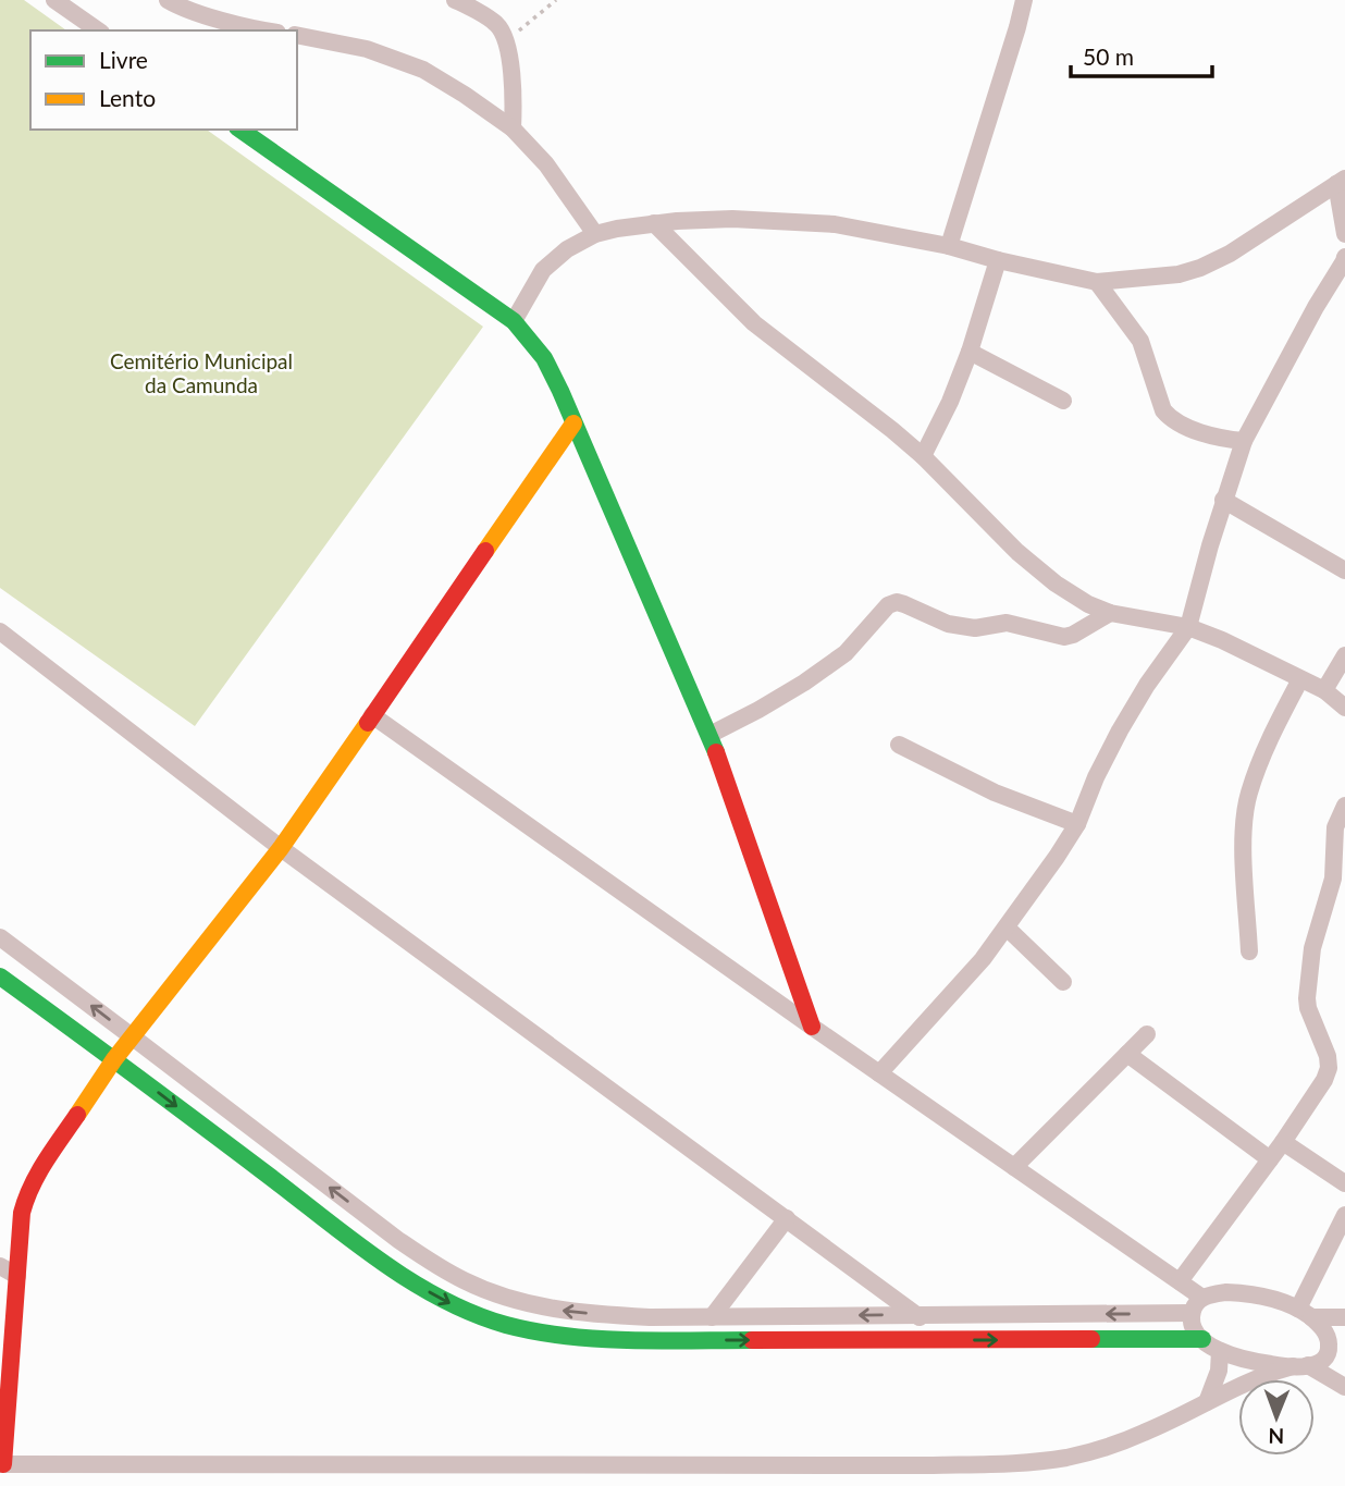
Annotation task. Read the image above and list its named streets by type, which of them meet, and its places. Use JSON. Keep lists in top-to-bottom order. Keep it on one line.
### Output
{"parks":["Cemitério Municipal da Camunda"],"legend":["Livre","Lento"],"scale_bar":"50 m","north":"bottom"}
